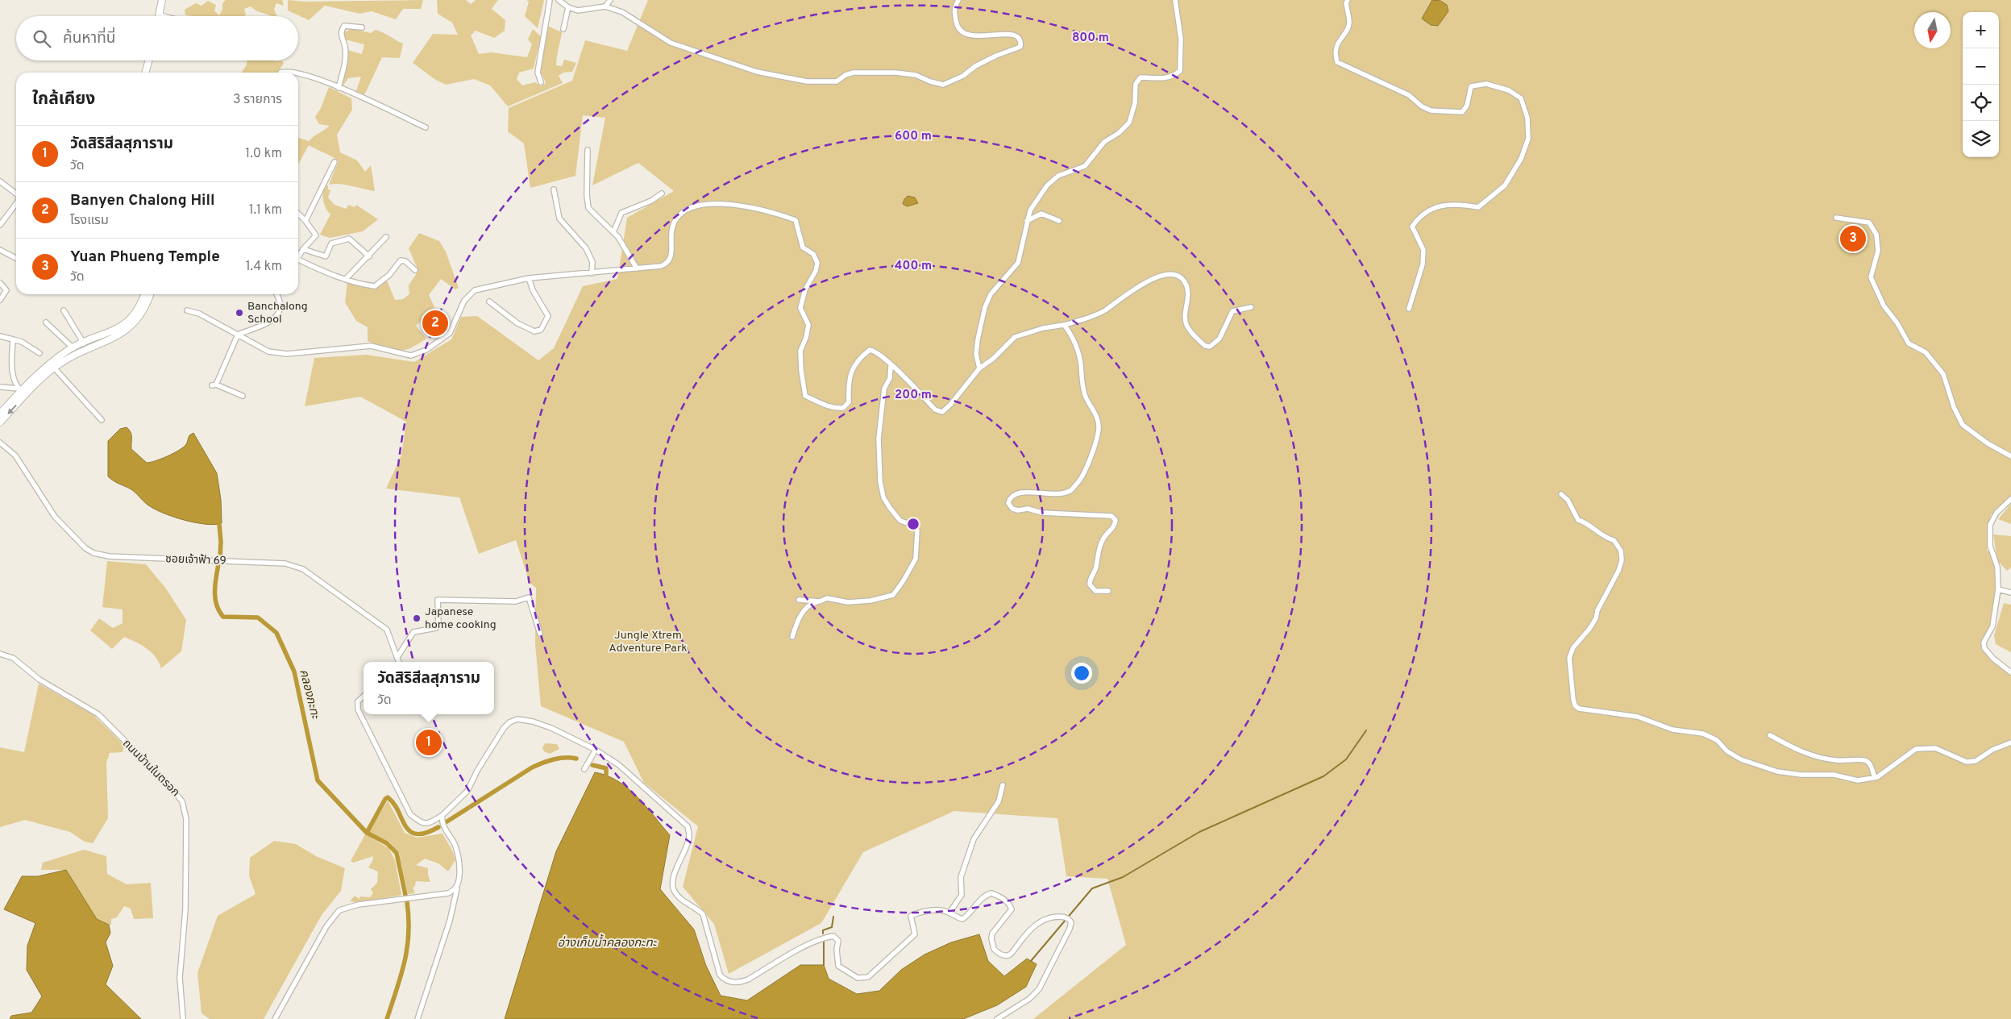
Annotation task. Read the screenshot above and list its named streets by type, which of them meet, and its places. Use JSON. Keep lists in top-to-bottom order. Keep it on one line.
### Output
{"streets":{"street":["ซอยเจ้าฟ้า 69","ถนนบ้านในตรอก"]},"water":["คลองกะทะ","อ่างเก็บน้ำคลองกะทะ"],"parks":["Jungle Xtrem Adventure Park"],"places":["Banchalong School","Japanese home cooking"],"north":"bottom","page":{"map_buttons":["+","−"],"search":"ค้นหาที่นี่","heading":["ใกล้เคียง","3 รายการ"],"list":[{"mark":"1","name":"วัดสิริสีลสุภาราม","note":"วัด","value":"1.0 km"},{"mark":"2","name":"Banyen Chalong Hill","note":"โรงแรม","value":"1.1 km"},{"mark":"3","name":"Yuan Phueng Temple","note":"วัด","value":"1.4 km"}],"pins":["3","2","1"],"popup":["วัดสิริสีลสุภาราม","วัด"]},"rings":["800 m","600 m","400 m","200 m"]}
